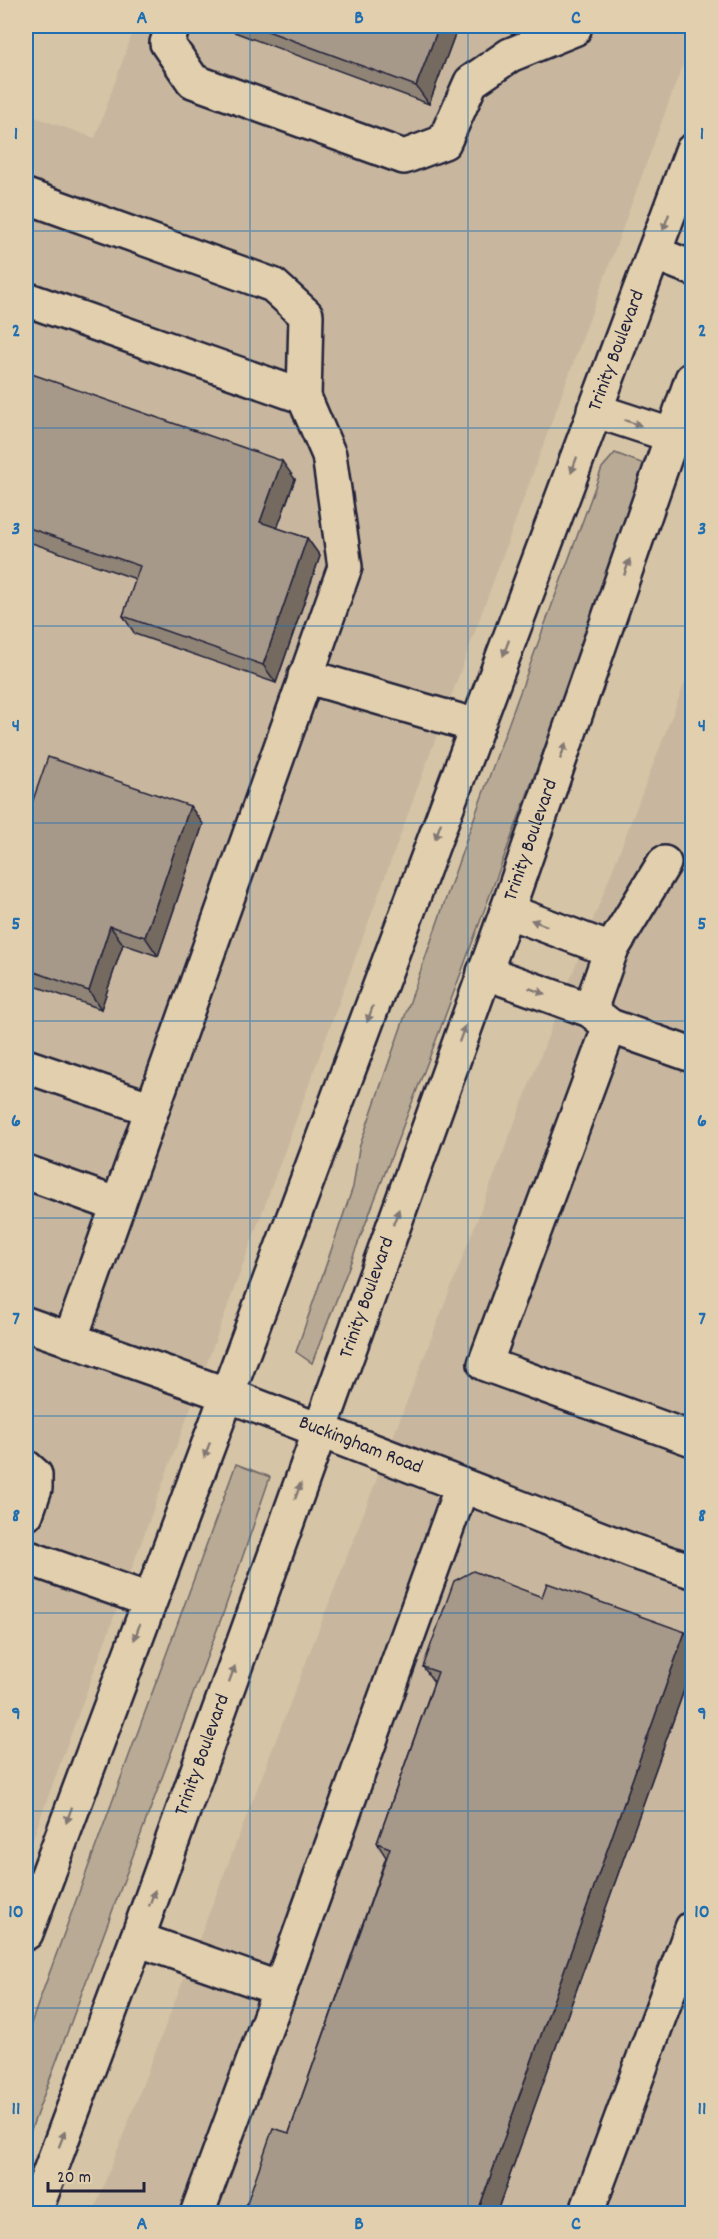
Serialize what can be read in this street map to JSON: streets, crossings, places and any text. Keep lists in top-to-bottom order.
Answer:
{
  "streets": {
    "main road": ["Trinity Boulevard", "Buckingham Road"]
  },
  "crossings": [
    ["Trinity Boulevard", "Buckingham Road"]
  ],
  "scale_bar": "20 m",
  "grid": {
    "columns": ["A", "B", "C"],
    "rows": [
      "1",
      "2",
      "3",
      "4",
      "5",
      "6",
      "7",
      "8",
      "9",
      "10",
      "11"
    ]
  }
}
